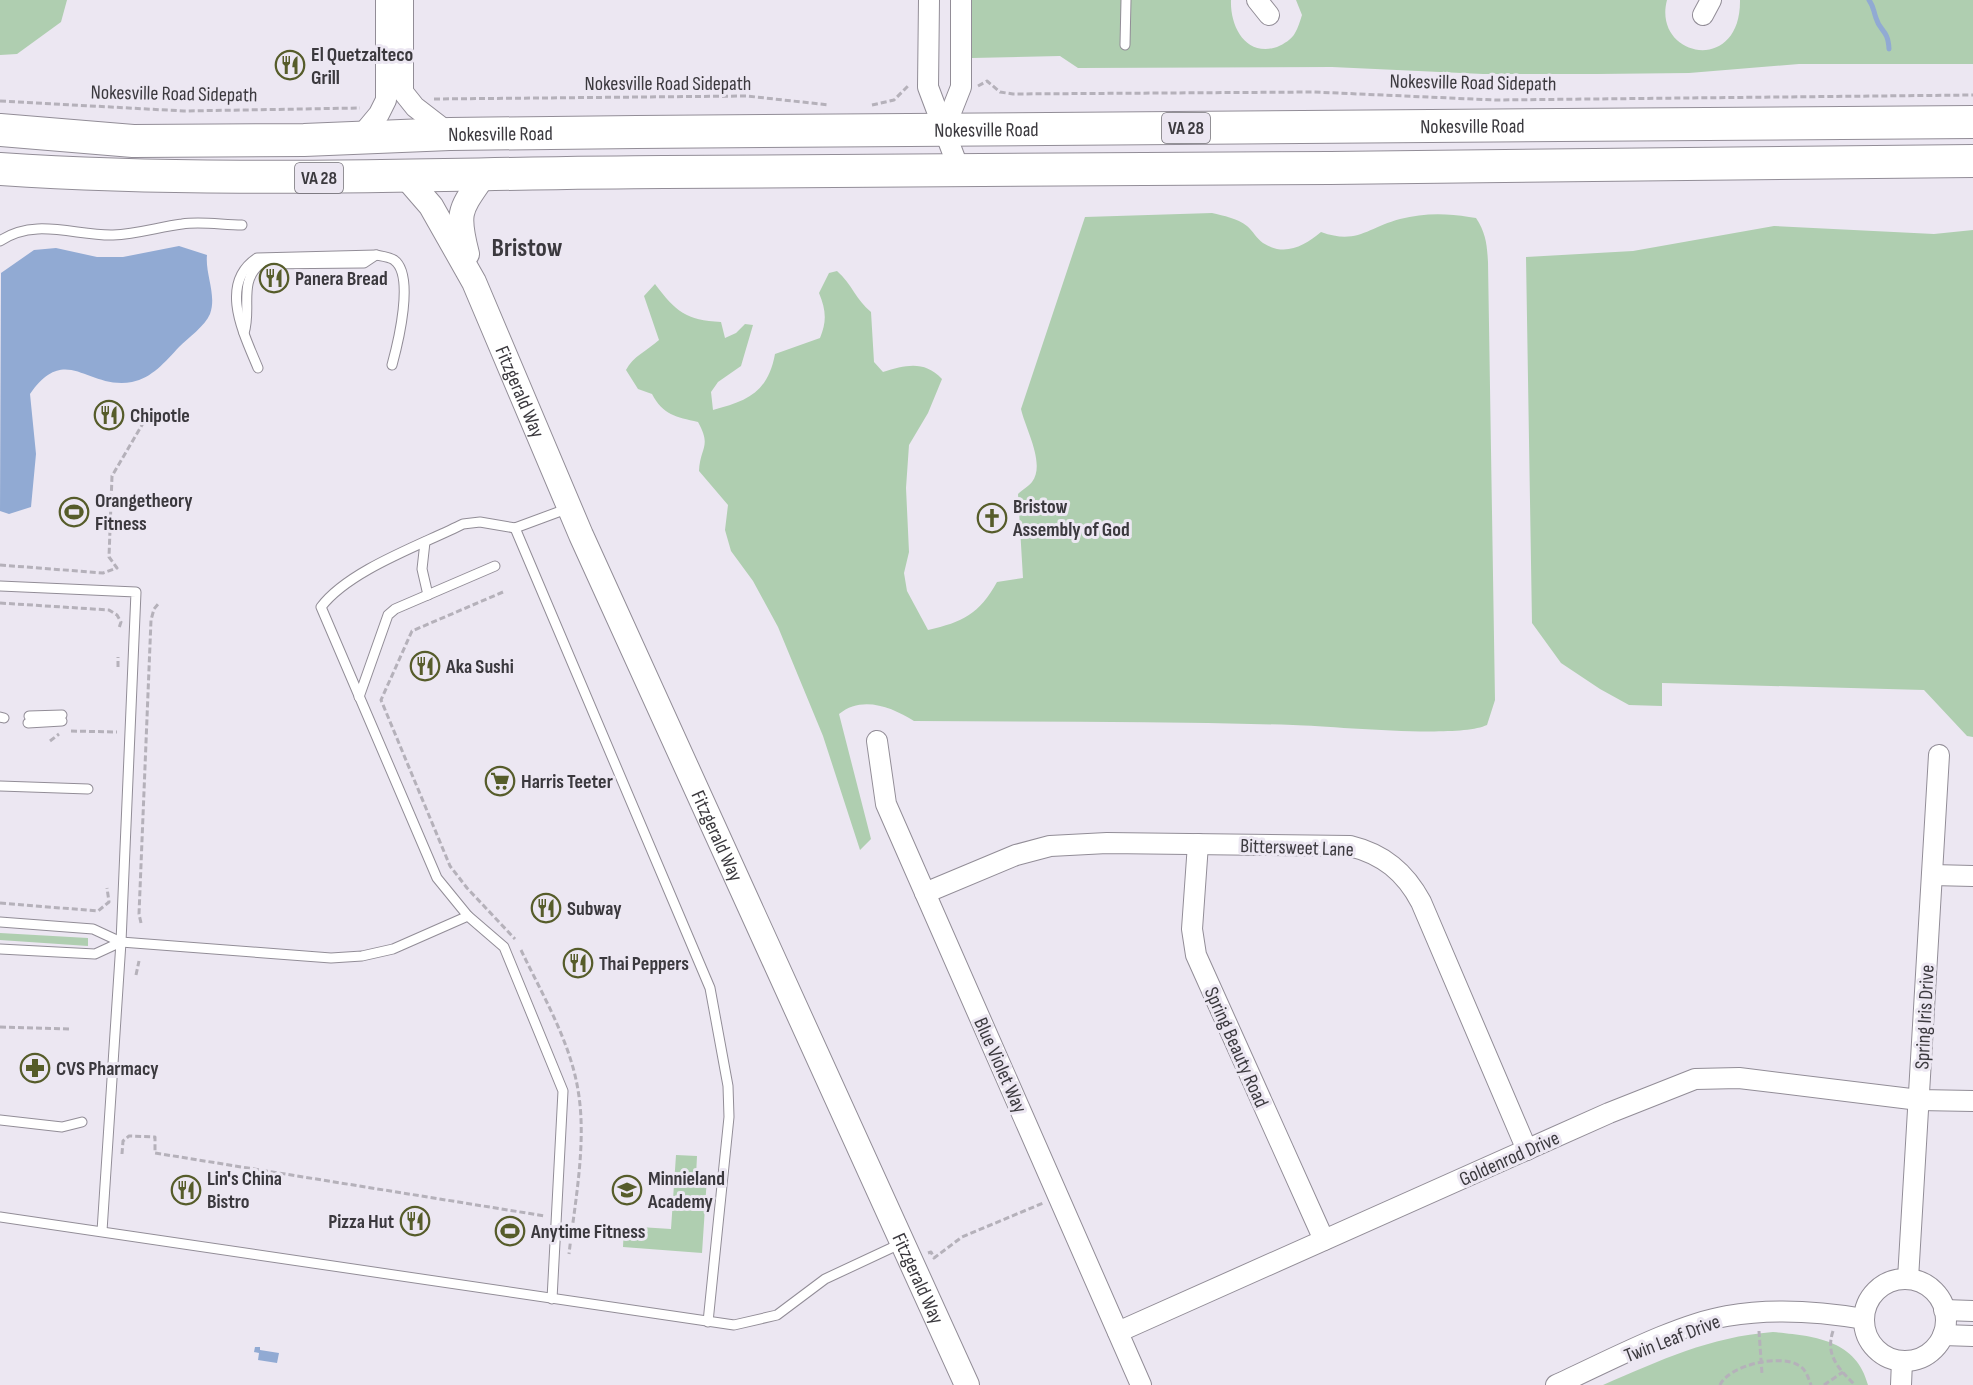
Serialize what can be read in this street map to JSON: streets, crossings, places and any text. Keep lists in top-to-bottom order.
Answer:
{
  "streets": {
    "highway": ["Nokesville Road", "VA 28"],
    "street": [
      "Fitzgerald Way",
      "Bittersweet Lane",
      "Spring Iris Drive",
      "Spring Beauty Road",
      "Blue Violet Way",
      "Goldenrod Drive",
      "Twin Leaf Drive"
    ],
    "path": ["Nokesville Road Sidepath"]
  },
  "crossings": [
    ["Nokesville Road", "Fitzgerald Way"],
    ["Bittersweet Lane", "Spring Beauty Road"],
    ["Bittersweet Lane", "Blue Violet Way"],
    ["Bittersweet Lane", "Goldenrod Drive"],
    ["Spring Iris Drive", "Goldenrod Drive"],
    ["Spring Iris Drive", "Twin Leaf Drive"],
    ["Spring Beauty Road", "Goldenrod Drive"],
    ["Blue Violet Way", "Goldenrod Drive"]
  ],
  "districts": ["Bristow"],
  "places": {
    "restaurant": [
      "El Quetzalteco Grill",
      "Panera Bread",
      "Chipotle",
      "Aka Sushi",
      "Subway",
      "Thai Peppers",
      "Lin's China Bistro",
      "Pizza Hut"
    ],
    "sports": ["Orangetheory Fitness", "Anytime Fitness"],
    "church": ["Bristow Assembly of God"],
    "supermarket": ["Harris Teeter"],
    "pharmacy": ["CVS Pharmacy"],
    "school or university": ["Minnieland Academy"]
  }
}
